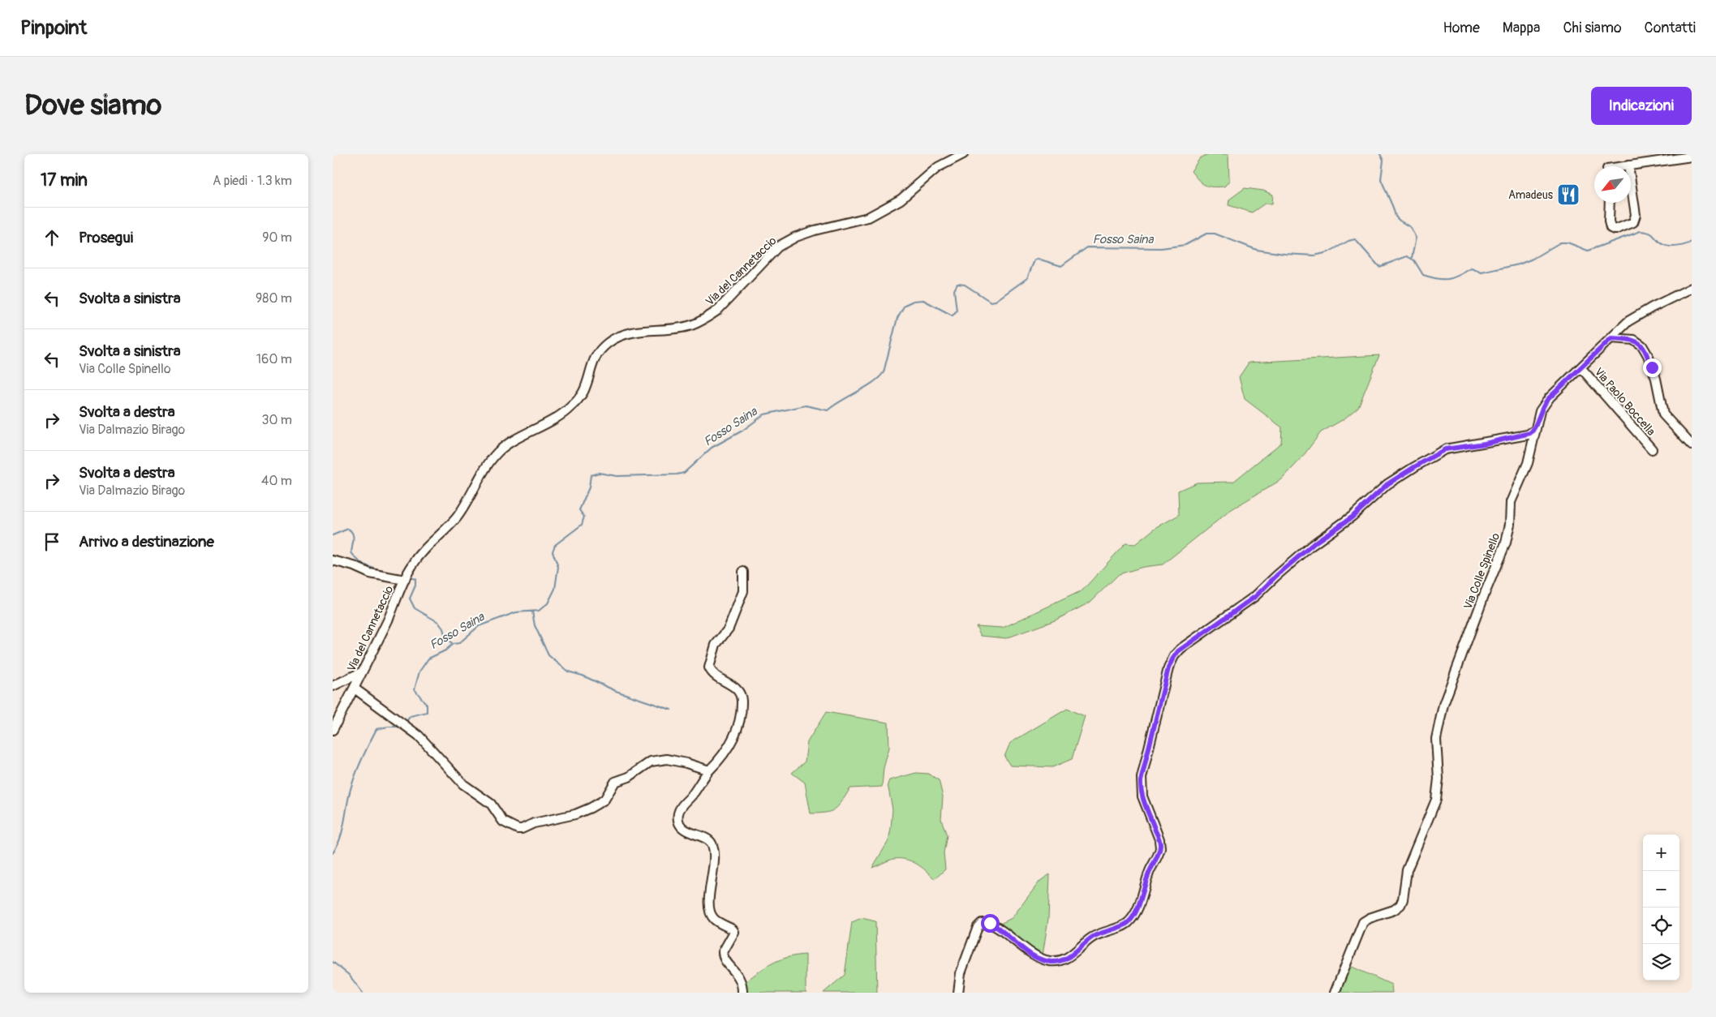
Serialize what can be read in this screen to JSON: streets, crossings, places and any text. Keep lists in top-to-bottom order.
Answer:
{
  "streets": {
    "street": ["Via del Cannetaccio", "Via Paolo Boccella", "Via Colle Spinello"]
  },
  "crossings": [
    ["Via Paolo Boccella", "Via Colle Spinello"]
  ],
  "water": ["Fosso Saina"],
  "places": {
    "restaurant": ["Amadeus"]
  },
  "north": "bottom left",
  "page": {
    "header": "Pinpoint",
    "nav": [
      "Home",
      "Mappa",
      "Chi siamo",
      "Contatti"
    ],
    "buttons": "Indicazioni",
    "title": "Dove siamo",
    "heading": ["17 min", "A piedi · 1.3 km"],
    "list": [
      ["Prosegui", "90 m"],
      ["Svolta a sinistra", "980 m"],
      ["Svolta a sinistra", "Via Colle Spinello", "160 m"],
      ["Svolta a destra", "Via Dalmazio Birago", "30 m"],
      ["Svolta a destra", "Via Dalmazio Birago", "40 m"],
      "Arrivo a destinazione"
    ],
    "map_buttons": ["+", "−"]
  }
}
